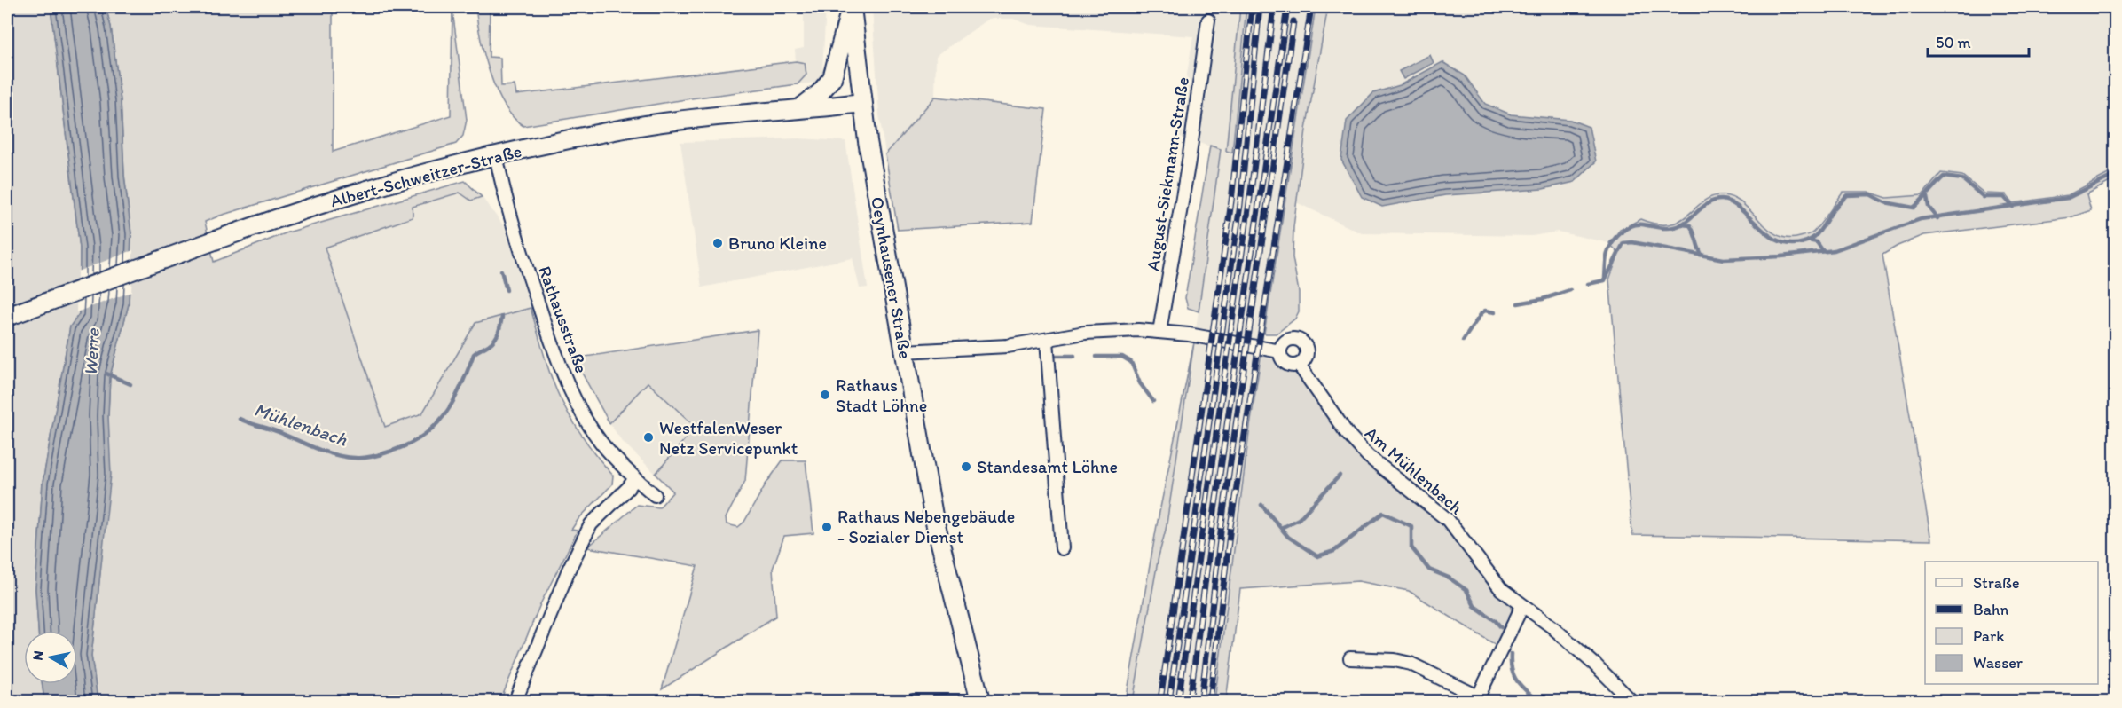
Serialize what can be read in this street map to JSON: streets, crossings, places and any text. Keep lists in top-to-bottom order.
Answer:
{
  "streets": {
    "main road": ["Albert-Schweitzer-Straße", "Oeynhausener Straße"],
    "street": ["August-Siekmann-Straße", "Rathausstraße", "Am Mühlenbach"]
  },
  "crossings": [
    ["Albert-Schweitzer-Straße", "Oeynhausener Straße"],
    ["Albert-Schweitzer-Straße", "Rathausstraße"]
  ],
  "water": ["Werre", "Mühlenbach"],
  "places": [
    "Bruno Kleine",
    "Rathaus Stadt Löhne",
    "WestfalenWeser Netz Servicepunkt",
    "Standesamt Löhne",
    "Rathaus Nebengebäude - Sozialer Dienst"
  ],
  "legend": [
    "Straße",
    "Bahn",
    "Park",
    "Wasser"
  ],
  "scale_bar": "50 m",
  "north": "left"
}
